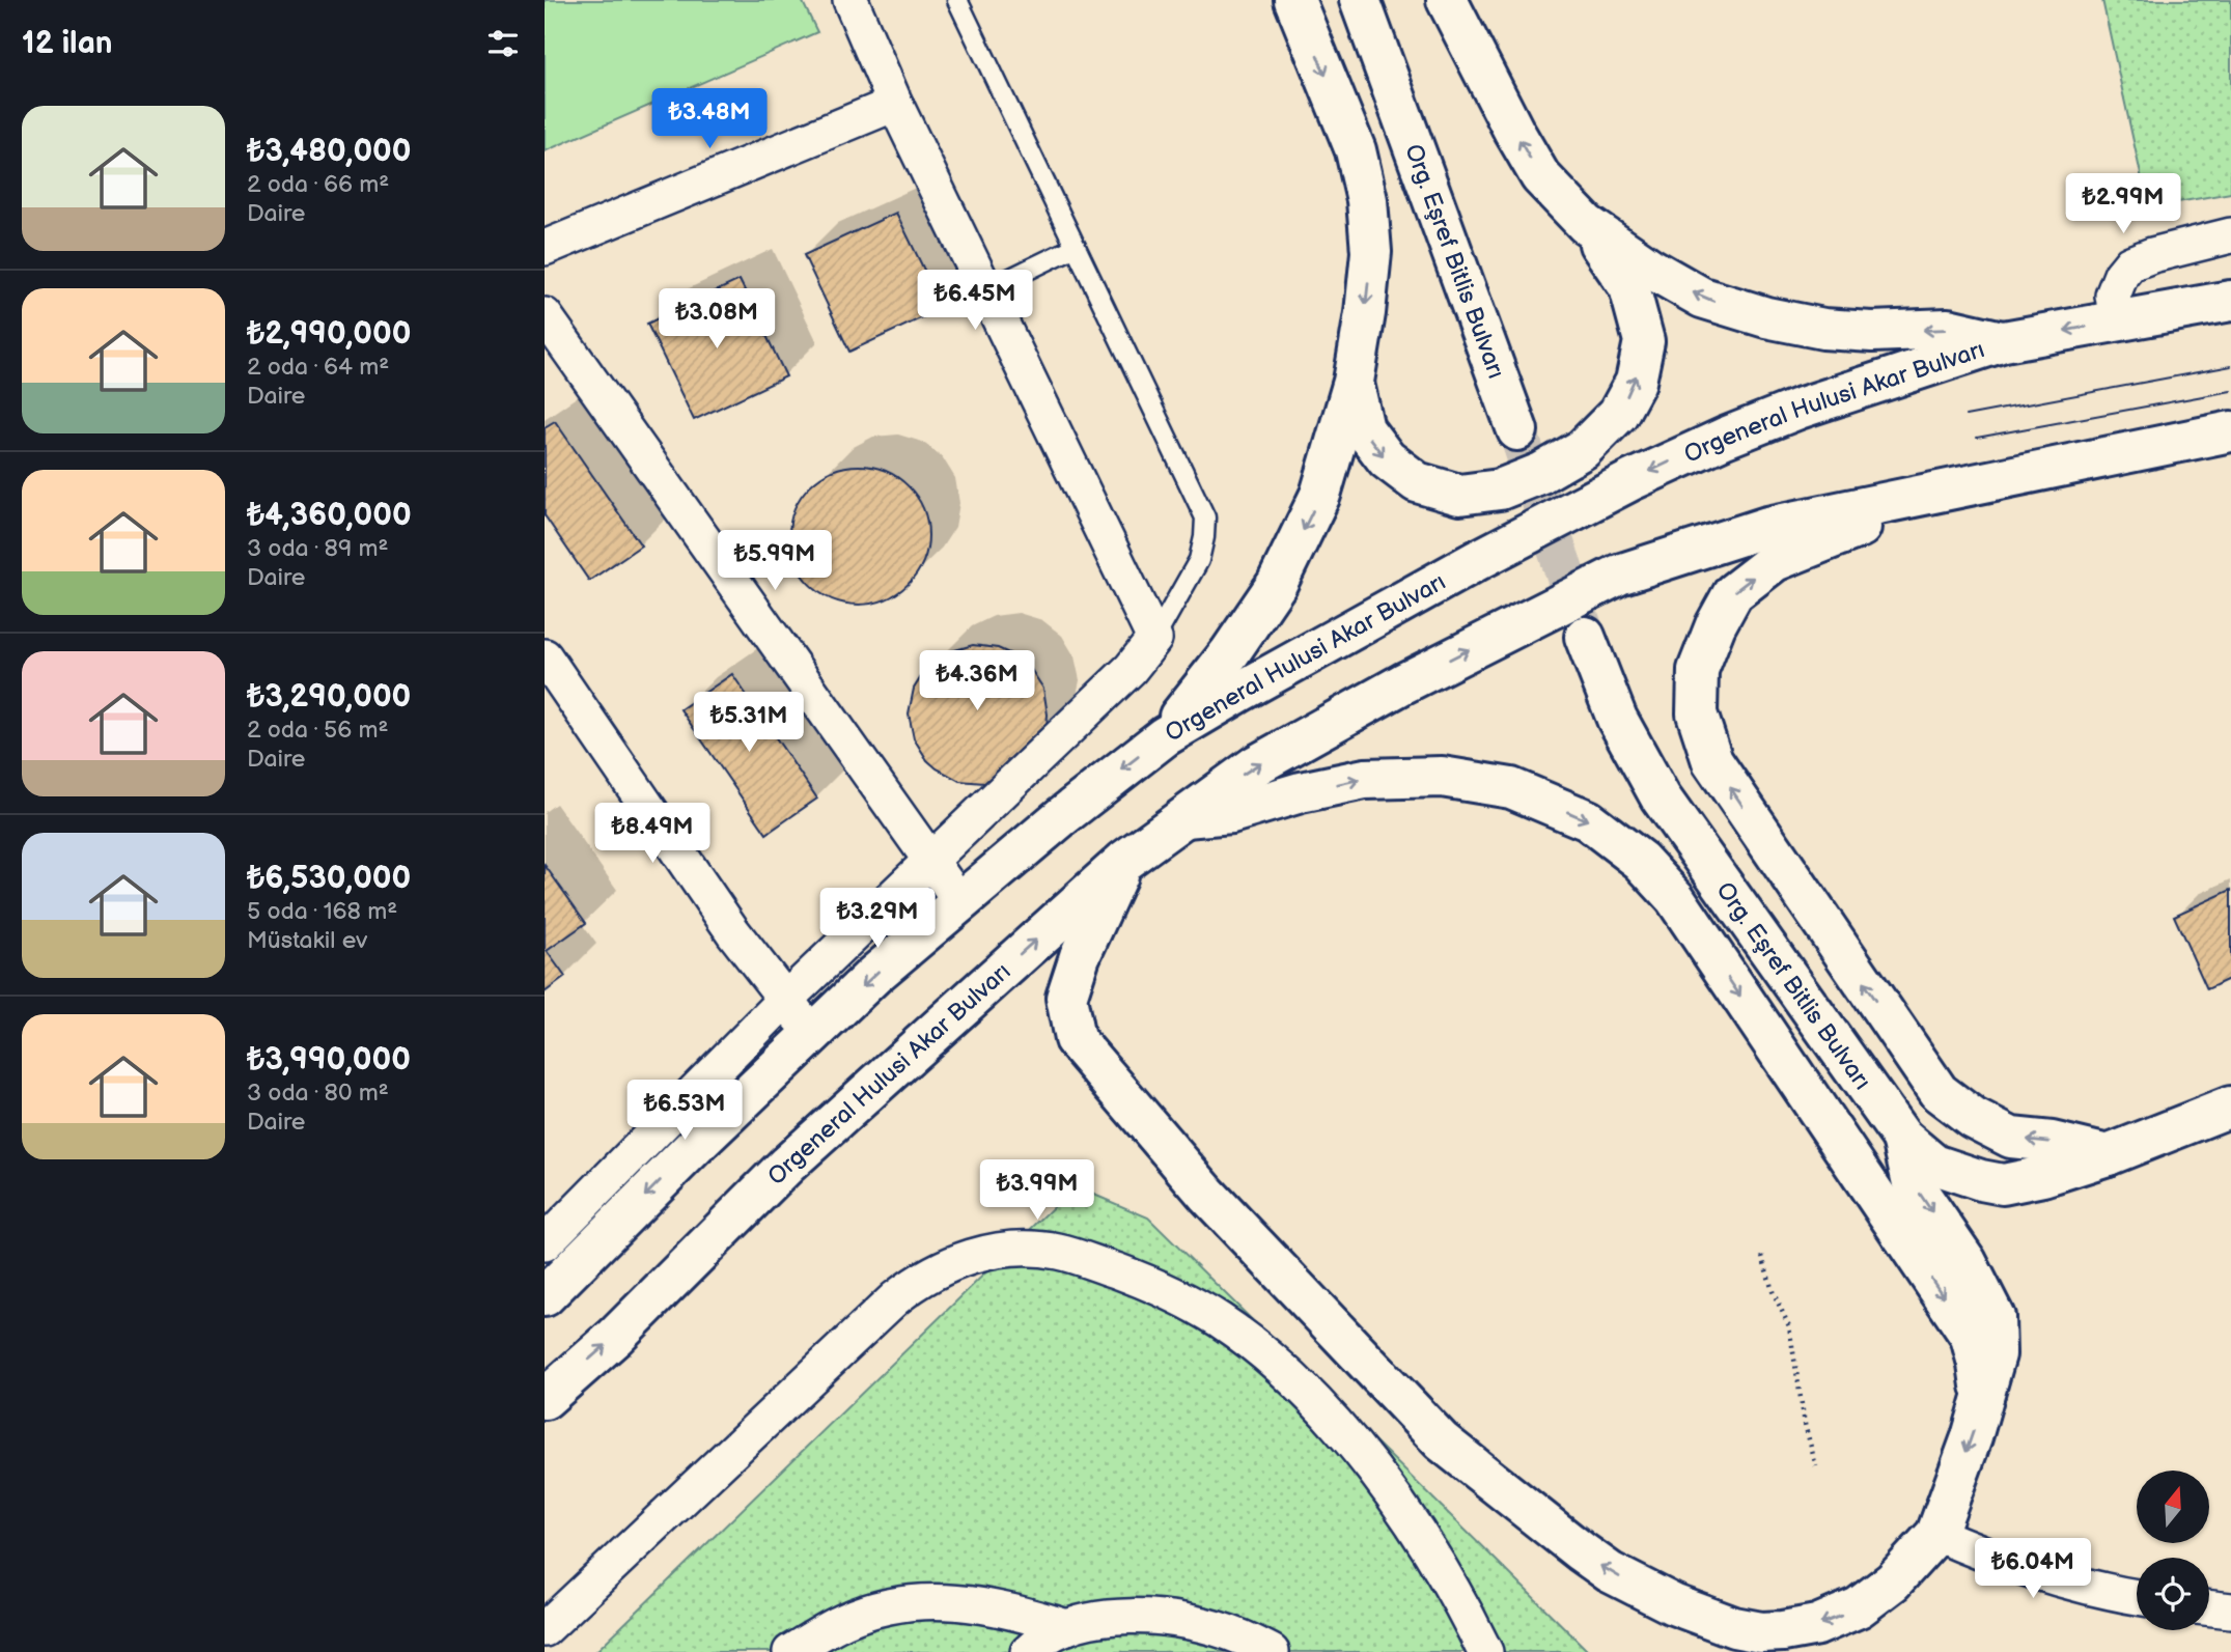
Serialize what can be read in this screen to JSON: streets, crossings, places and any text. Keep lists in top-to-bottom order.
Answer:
{
  "streets": {
    "main road": ["Org. Eşref Bitlis Bulvarı", "Orgeneral Hulusi Akar Bulvarı"]
  },
  "north": "top",
  "page": {
    "heading": "12 ilan",
    "list": [
      {
        "name": "₺3,480,000",
        "note": "2 oda · 66 m² · Daire"
      },
      {
        "name": "₺2,990,000",
        "note": "2 oda · 64 m² · Daire"
      },
      {
        "name": "₺4,360,000",
        "note": "3 oda · 89 m² · Daire"
      },
      {
        "name": "₺3,290,000",
        "note": "2 oda · 56 m² · Daire"
      },
      {
        "name": "₺6,530,000",
        "note": "5 oda · 168 m² · Müstakil ev"
      },
      {
        "name": "₺3,990,000",
        "note": "3 oda · 80 m² · Daire"
      }
    ],
    "price": [
      "₺3.48M",
      "₺2.99M",
      "₺6.45M",
      "₺3.08M",
      "₺5.99M",
      "₺4.36M",
      "₺5.31M",
      "₺8.49M",
      "₺3.29M",
      "₺6.53M",
      "₺3.99M",
      "₺6.04M"
    ]
  }
}
